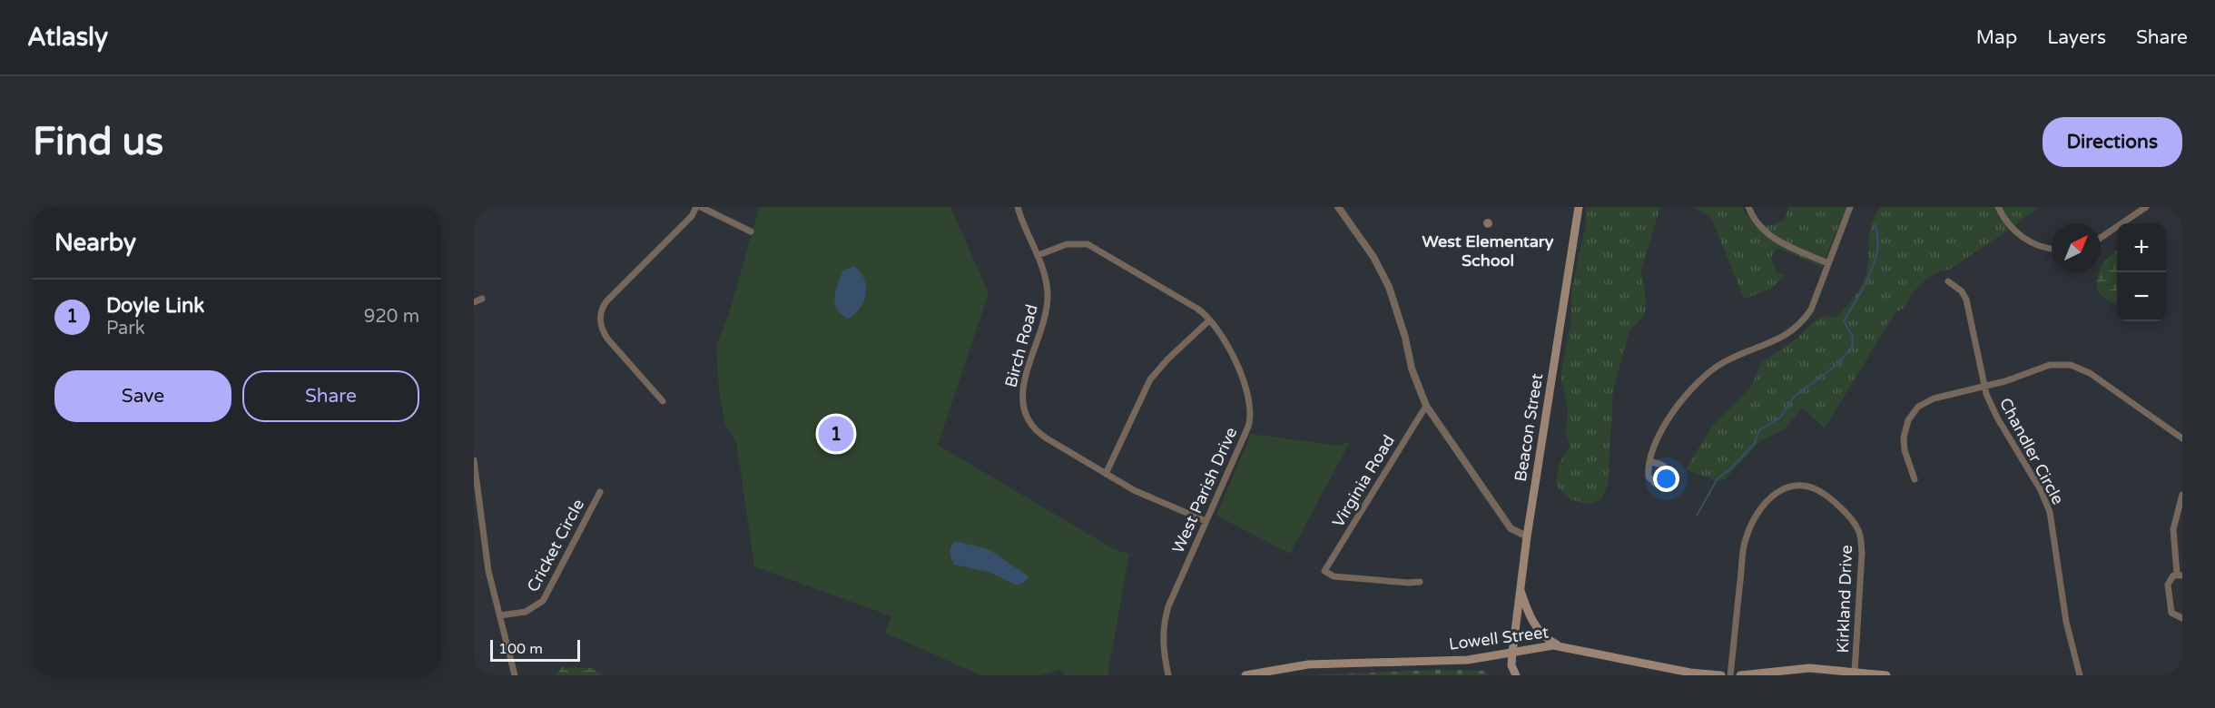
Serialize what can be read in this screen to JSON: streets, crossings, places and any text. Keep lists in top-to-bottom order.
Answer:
{
  "streets": {
    "main road": ["Beacon Street", "Lowell Street"],
    "street": [
      "Birch Road",
      "Chandler Circle",
      "Virginia Road",
      "West Parish Drive",
      "Cricket Circle",
      "Kirkland Drive"
    ]
  },
  "crossings": [
    ["Birch Road", "West Parish Drive"],
    ["Beacon Street", "Lowell Street"]
  ],
  "places": ["West Elementary School"],
  "scale_bar": "100 m",
  "north": "top right",
  "page": {
    "header": "Atlasly",
    "nav": ["Map", "Layers", "Share"],
    "buttons": [
      "Directions",
      ["Save", "Share"]
    ],
    "title": "Find us",
    "heading": "Nearby",
    "map_buttons": ["+", "−"],
    "list": [
      {
        "mark": "1",
        "name": "Doyle Link",
        "note": "Park",
        "value": "920 m"
      }
    ],
    "pins": "1",
    "scale": "100 m"
  }
}
